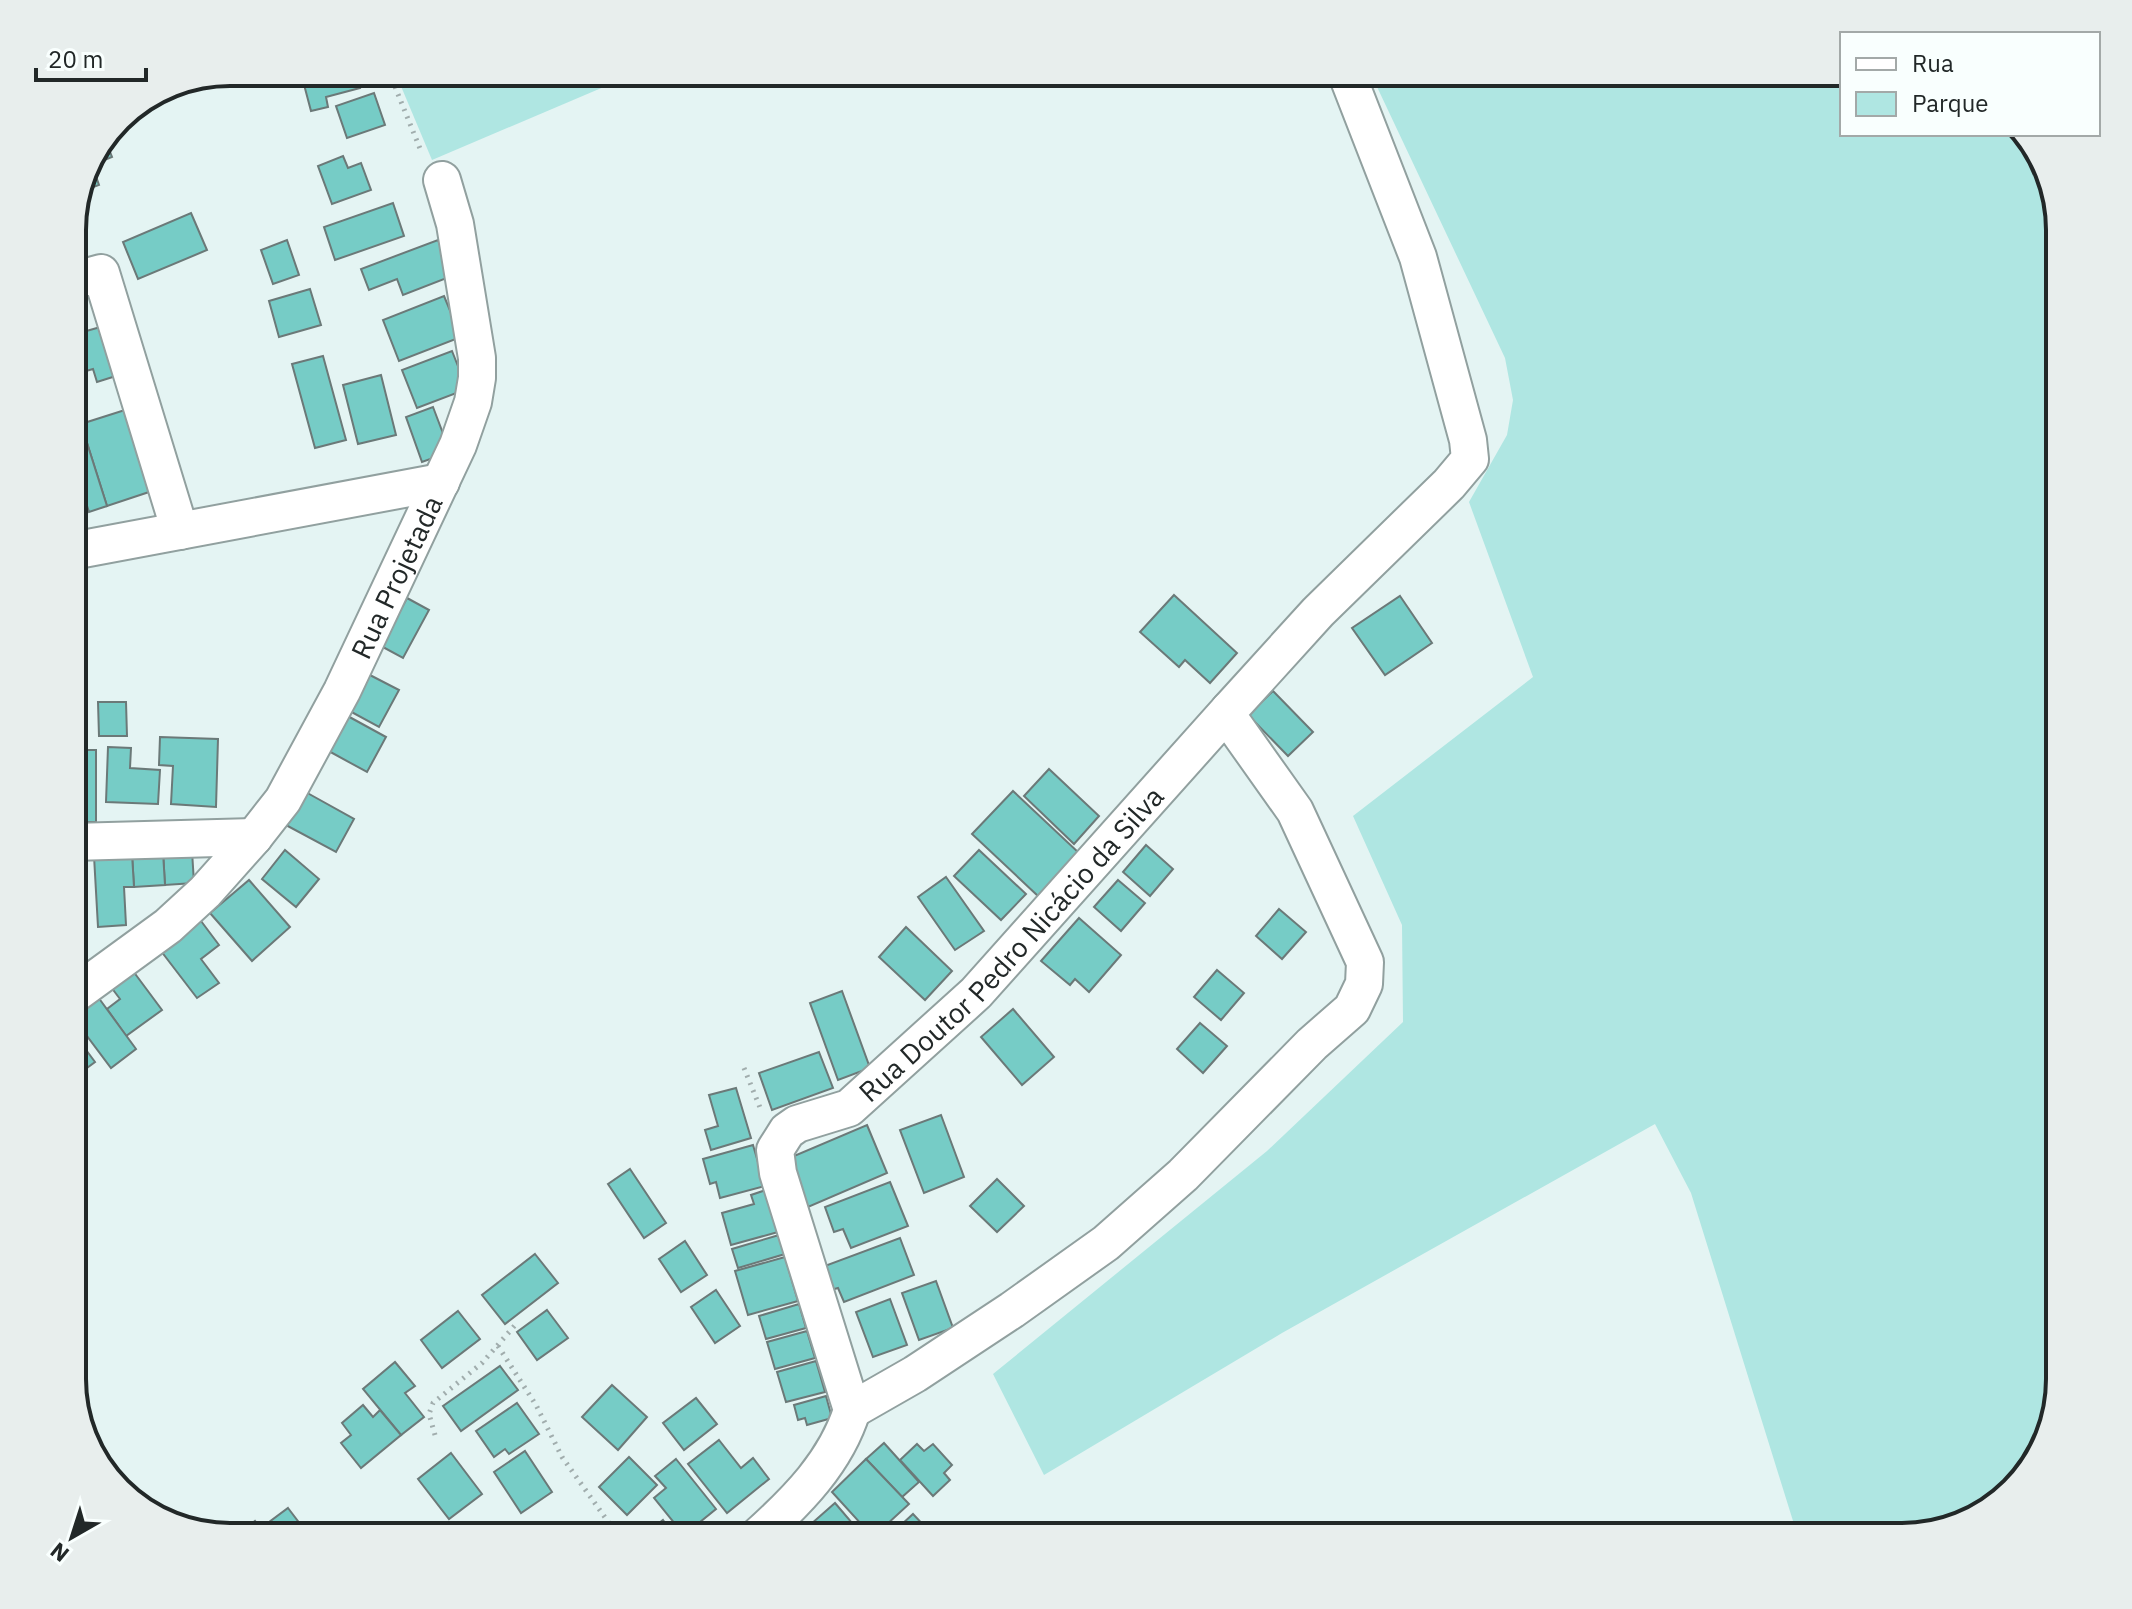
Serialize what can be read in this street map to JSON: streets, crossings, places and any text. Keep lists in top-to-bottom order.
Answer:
{
  "streets": {
    "street": ["Rua Projetada", "Rua Doutor Pedro Nicácio da Silva"]
  },
  "legend": ["Rua", "Parque"],
  "scale_bar": "20 m",
  "north": "bottom left"
}
